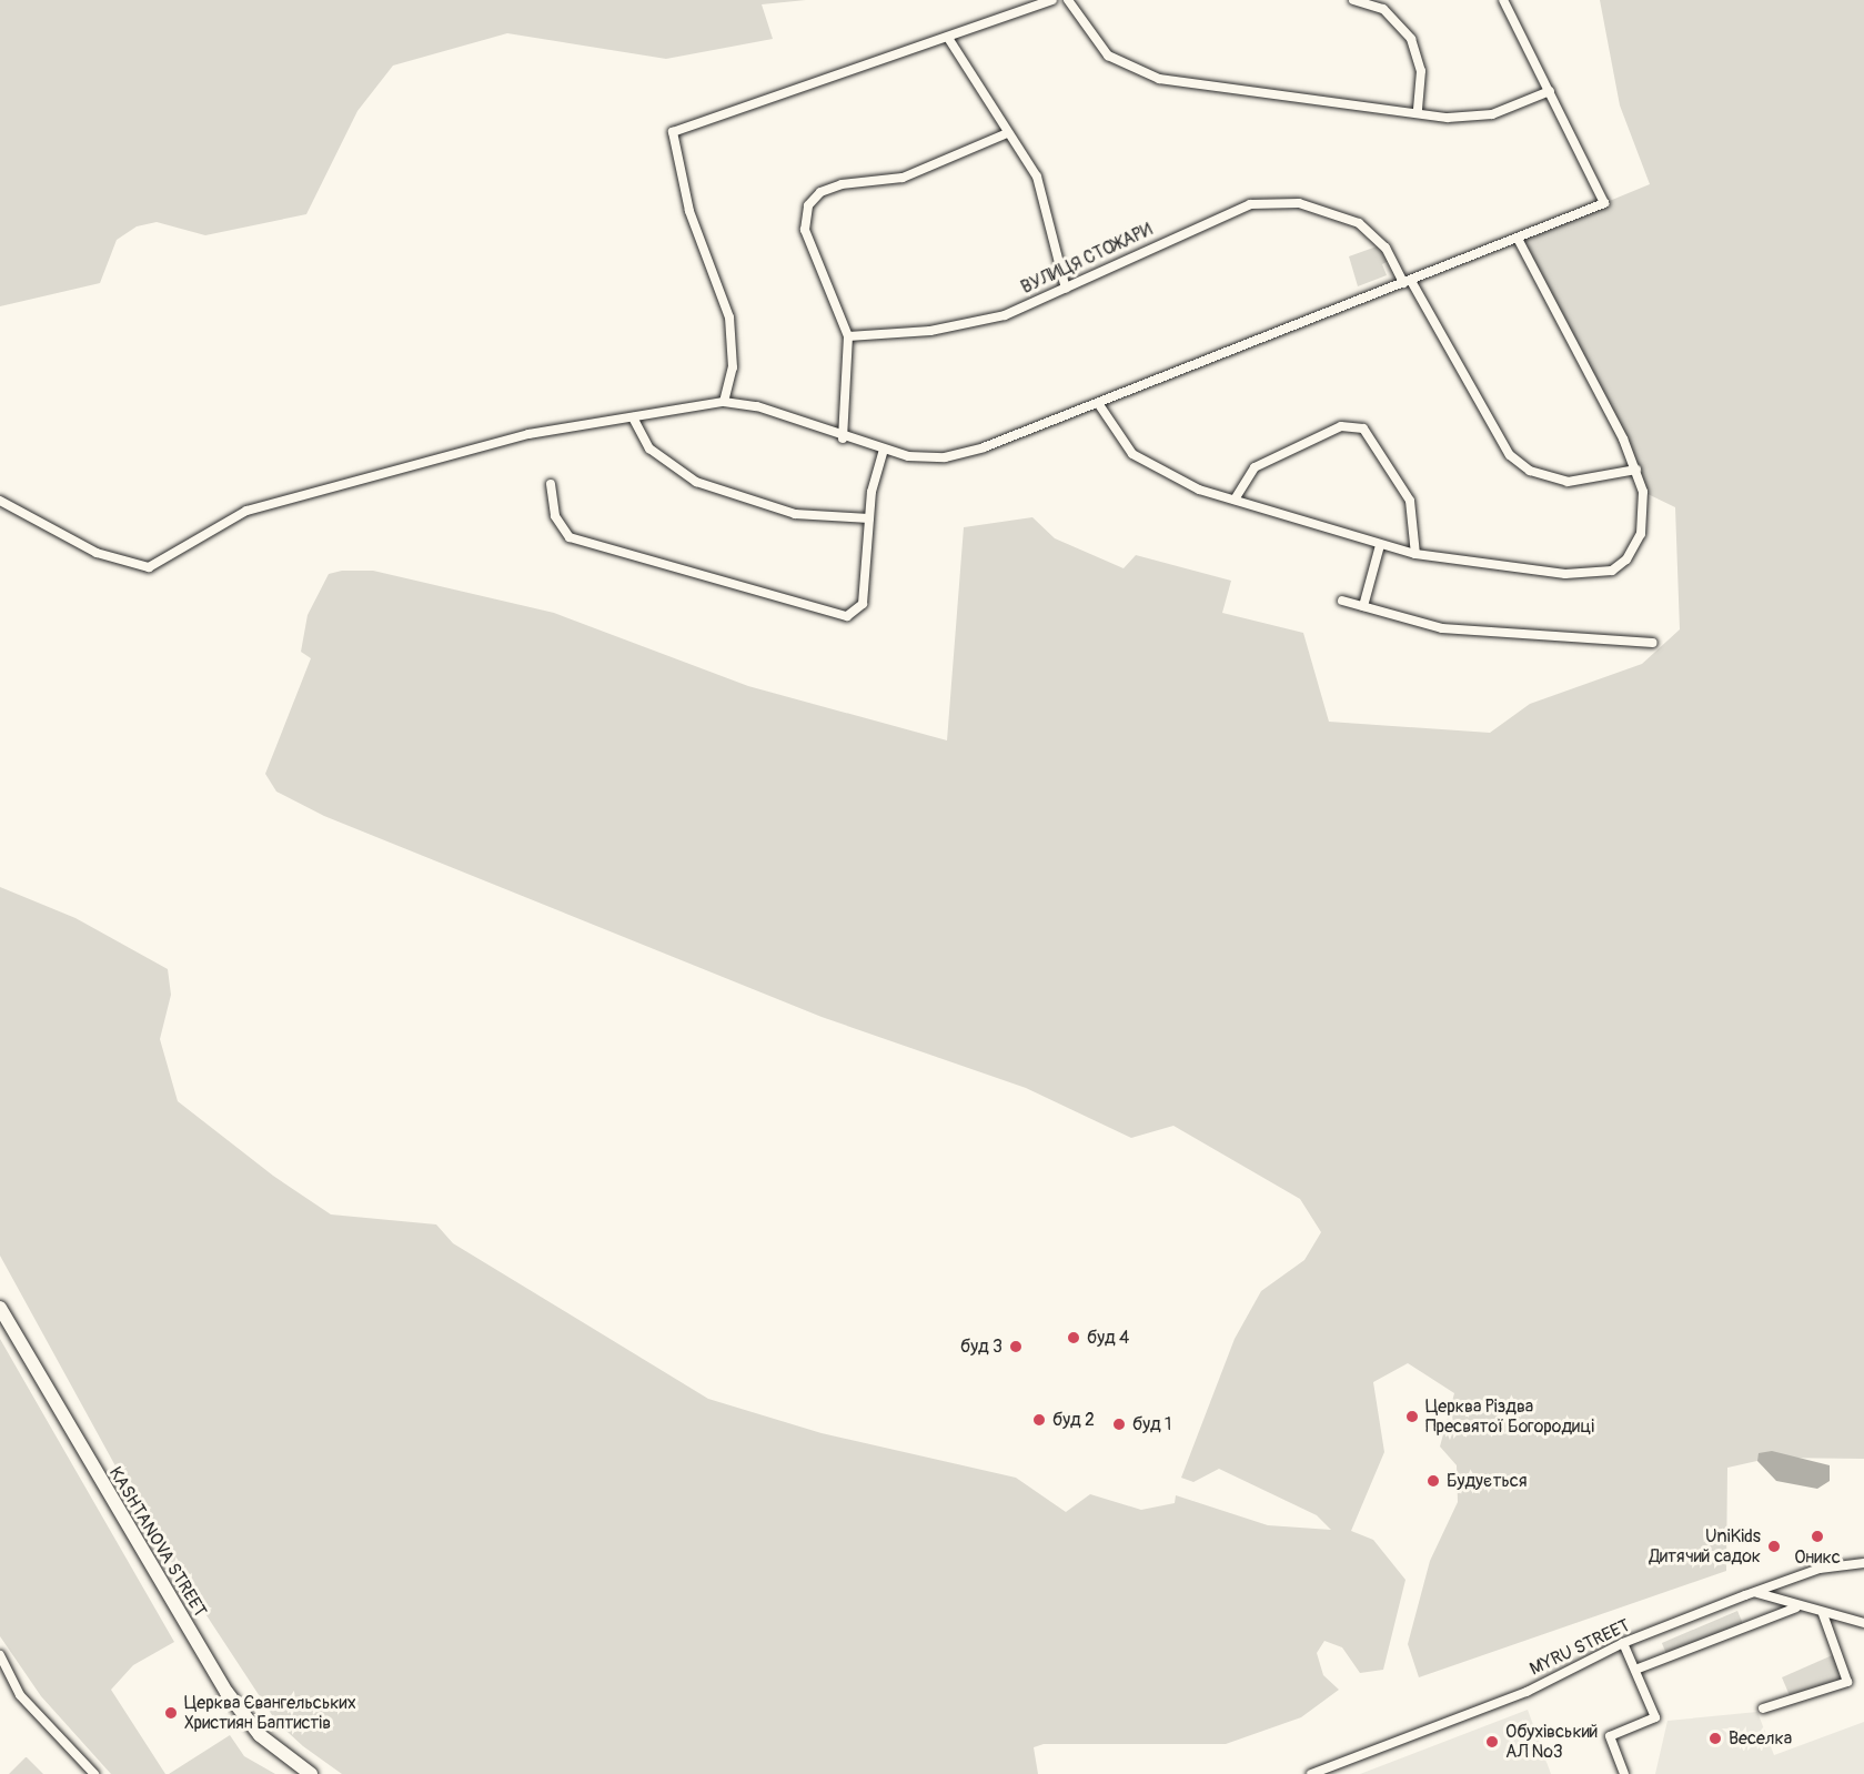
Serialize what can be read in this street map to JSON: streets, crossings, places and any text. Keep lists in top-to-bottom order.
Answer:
{
  "streets": {
    "main road": ["KASHTANOVA STREET"],
    "street": ["ВУЛИЦЯ СТОЖАРИ", "MYRU STREET"]
  },
  "places": [
    "буд 4",
    "буд 3",
    "Церква Різдва Пресвятої Богородиці",
    "буд 2",
    "буд 1",
    "Будується",
    "Оникс",
    "UniKids Дитячий садок",
    "Церква Євангельських Християн Баптистів",
    "Веселка",
    "Обухівський АЛ №3"
  ]
}
